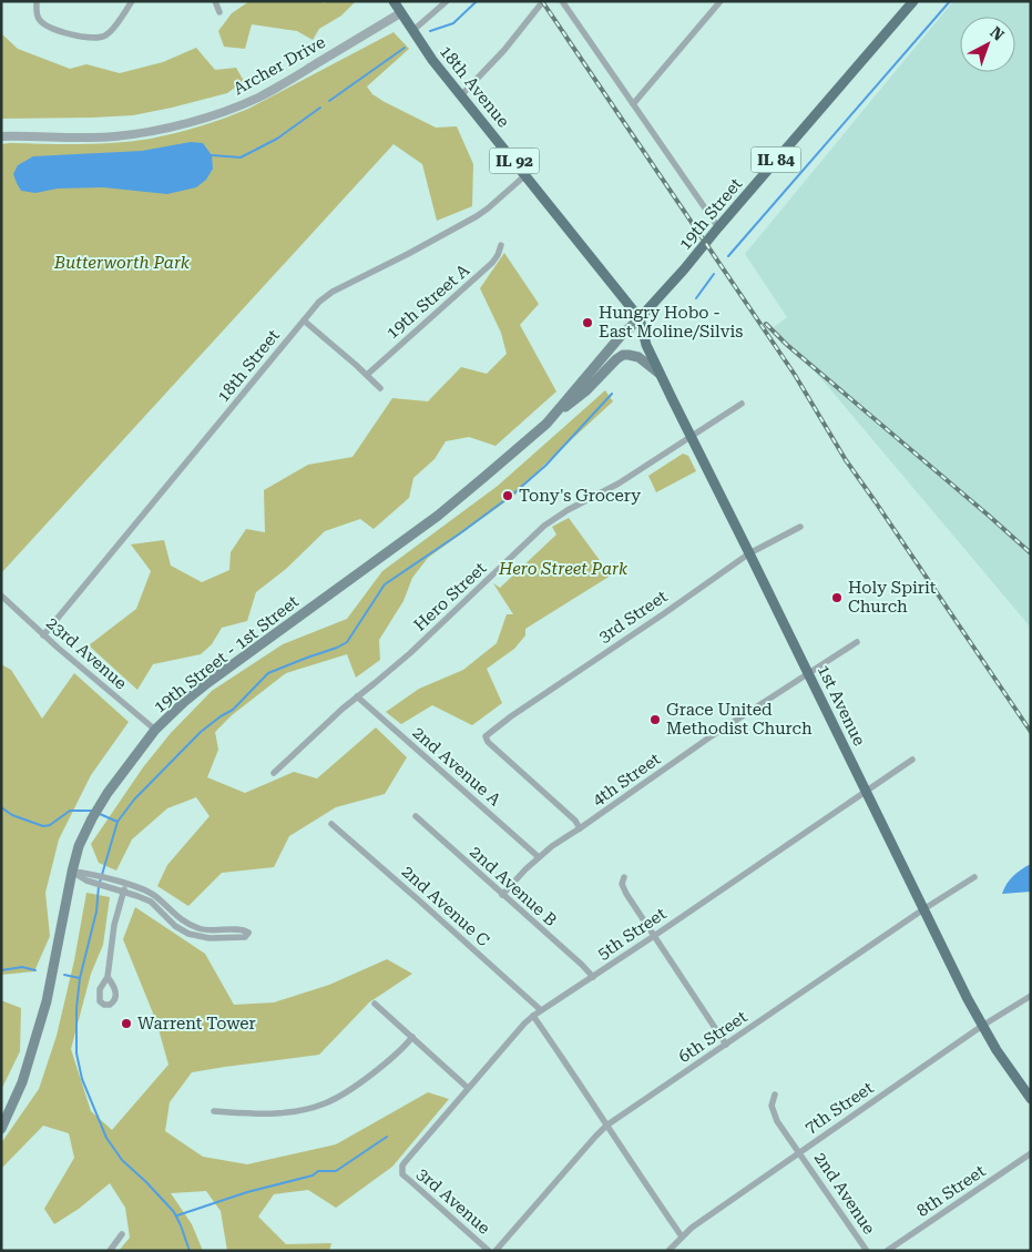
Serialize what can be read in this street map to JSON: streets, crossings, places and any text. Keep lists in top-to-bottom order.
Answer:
{
  "streets": {
    "main road": [
      "18th Avenue",
      "IL 84",
      "IL 92",
      "19th Street",
      "19th Street - 1st Street",
      "1st Avenue"
    ],
    "street": [
      "Archer Drive",
      "19th Street A",
      "18th Street",
      "Hero Street",
      "3rd Street",
      "23rd Avenue",
      "2nd Avenue A",
      "4th Street",
      "2nd Avenue B",
      "2nd Avenue C",
      "5th Street",
      "6th Street",
      "7th Street",
      "8th Street",
      "2nd Avenue",
      "3rd Avenue"
    ]
  },
  "crossings": [
    ["Archer Drive", "18th Avenue"],
    ["18th Avenue", "19th Street"],
    ["18th Avenue", "18th Street"],
    ["18th Avenue", "19th Street - 1st Street"],
    ["18th Avenue", "1st Avenue"],
    ["19th Street", "19th Street - 1st Street"],
    ["19th Street", "1st Avenue"],
    ["18th Street", "23rd Avenue"],
    ["Hero Street", "1st Avenue"],
    ["Hero Street", "2nd Avenue A"],
    ["3rd Street", "1st Avenue"],
    ["3rd Street", "4th Street"],
    ["23rd Avenue", "19th Street - 1st Street"],
    ["19th Street - 1st Street", "1st Avenue"],
    ["1st Avenue", "4th Street"],
    ["1st Avenue", "5th Street"],
    ["1st Avenue", "6th Street"],
    ["1st Avenue", "7th Street"],
    ["2nd Avenue A", "4th Street"],
    ["4th Street", "2nd Avenue B"],
    ["2nd Avenue B", "5th Street"],
    ["2nd Avenue C", "5th Street"],
    ["5th Street", "3rd Avenue"],
    ["7th Street", "2nd Avenue"]
  ],
  "parks": ["Butterworth Park", "Hero Street Park"],
  "places": [
    "Hungry Hobo - East Moline/Silvis",
    "Tony's Grocery",
    "Holy Spirit Church",
    "Grace United Methodist Church",
    "Warrent Tower"
  ],
  "north": "top right"
}
